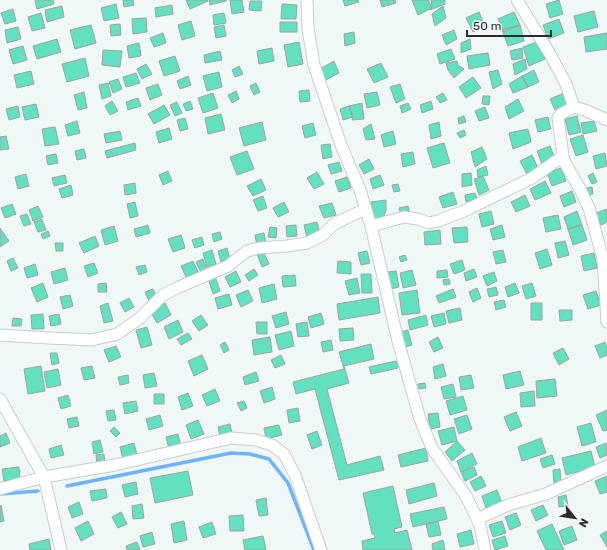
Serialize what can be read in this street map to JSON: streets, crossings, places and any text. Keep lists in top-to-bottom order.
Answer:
{
  "scale_bar": "50 m",
  "north": "bottom right"
}
